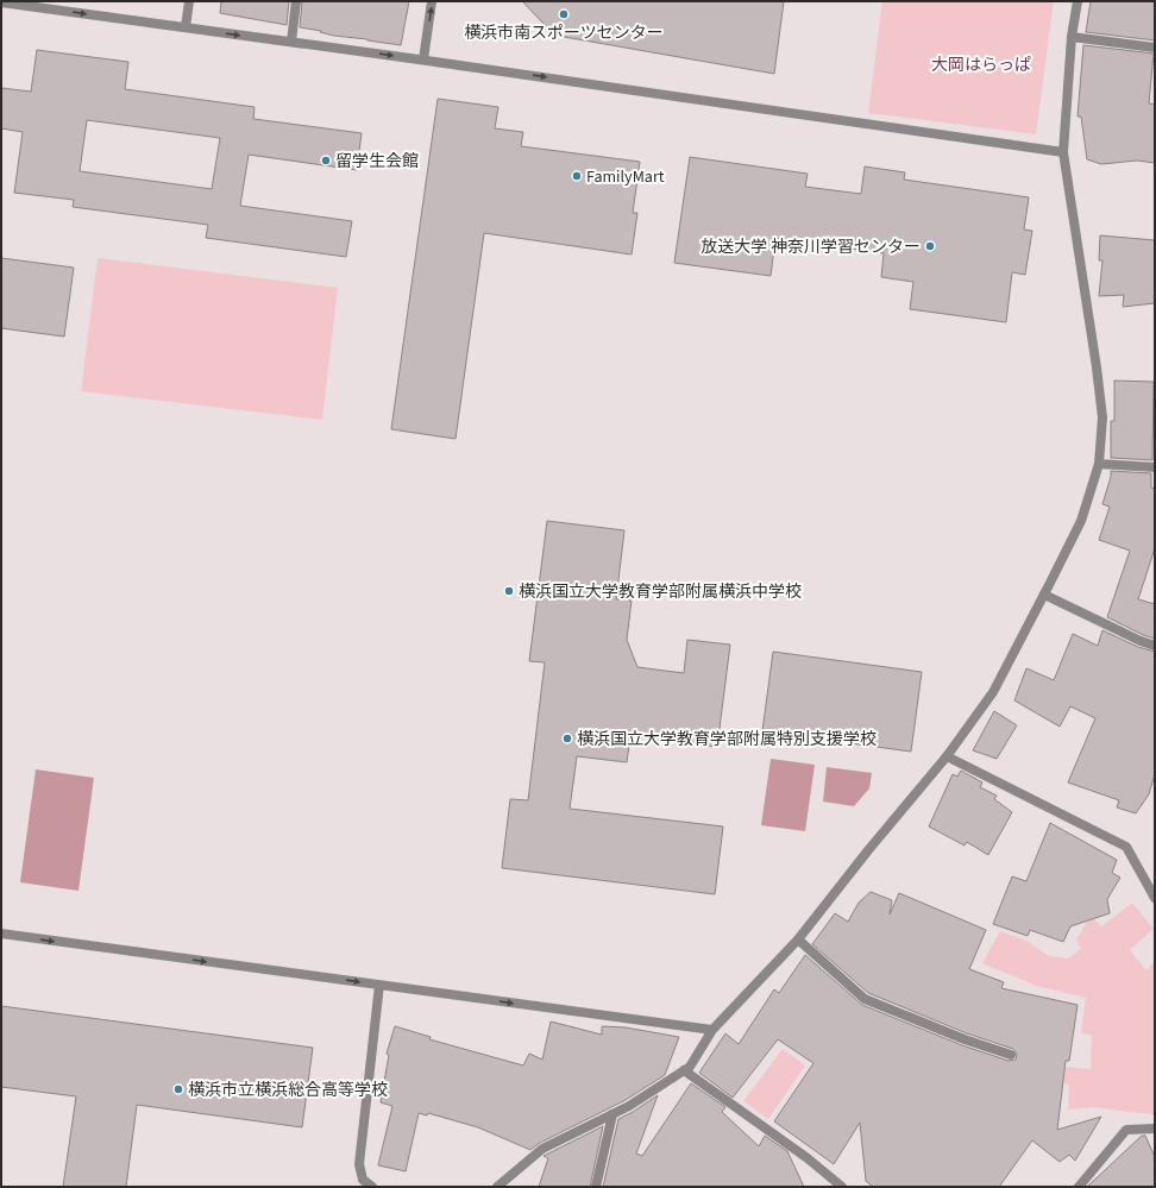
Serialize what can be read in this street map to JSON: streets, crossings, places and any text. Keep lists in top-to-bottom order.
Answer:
{
  "parks": ["大岡はらっぱ"],
  "places": [
    "横浜市南スポーツセンター",
    "留学生会館",
    "FamilyMart",
    "放送大学 神奈川学習センター",
    "横浜国立大学教育学部附属横浜中学校",
    "横浜国立大学教育学部附属特別支援学校",
    "横浜市立横浜総合高等学校"
  ]
}
